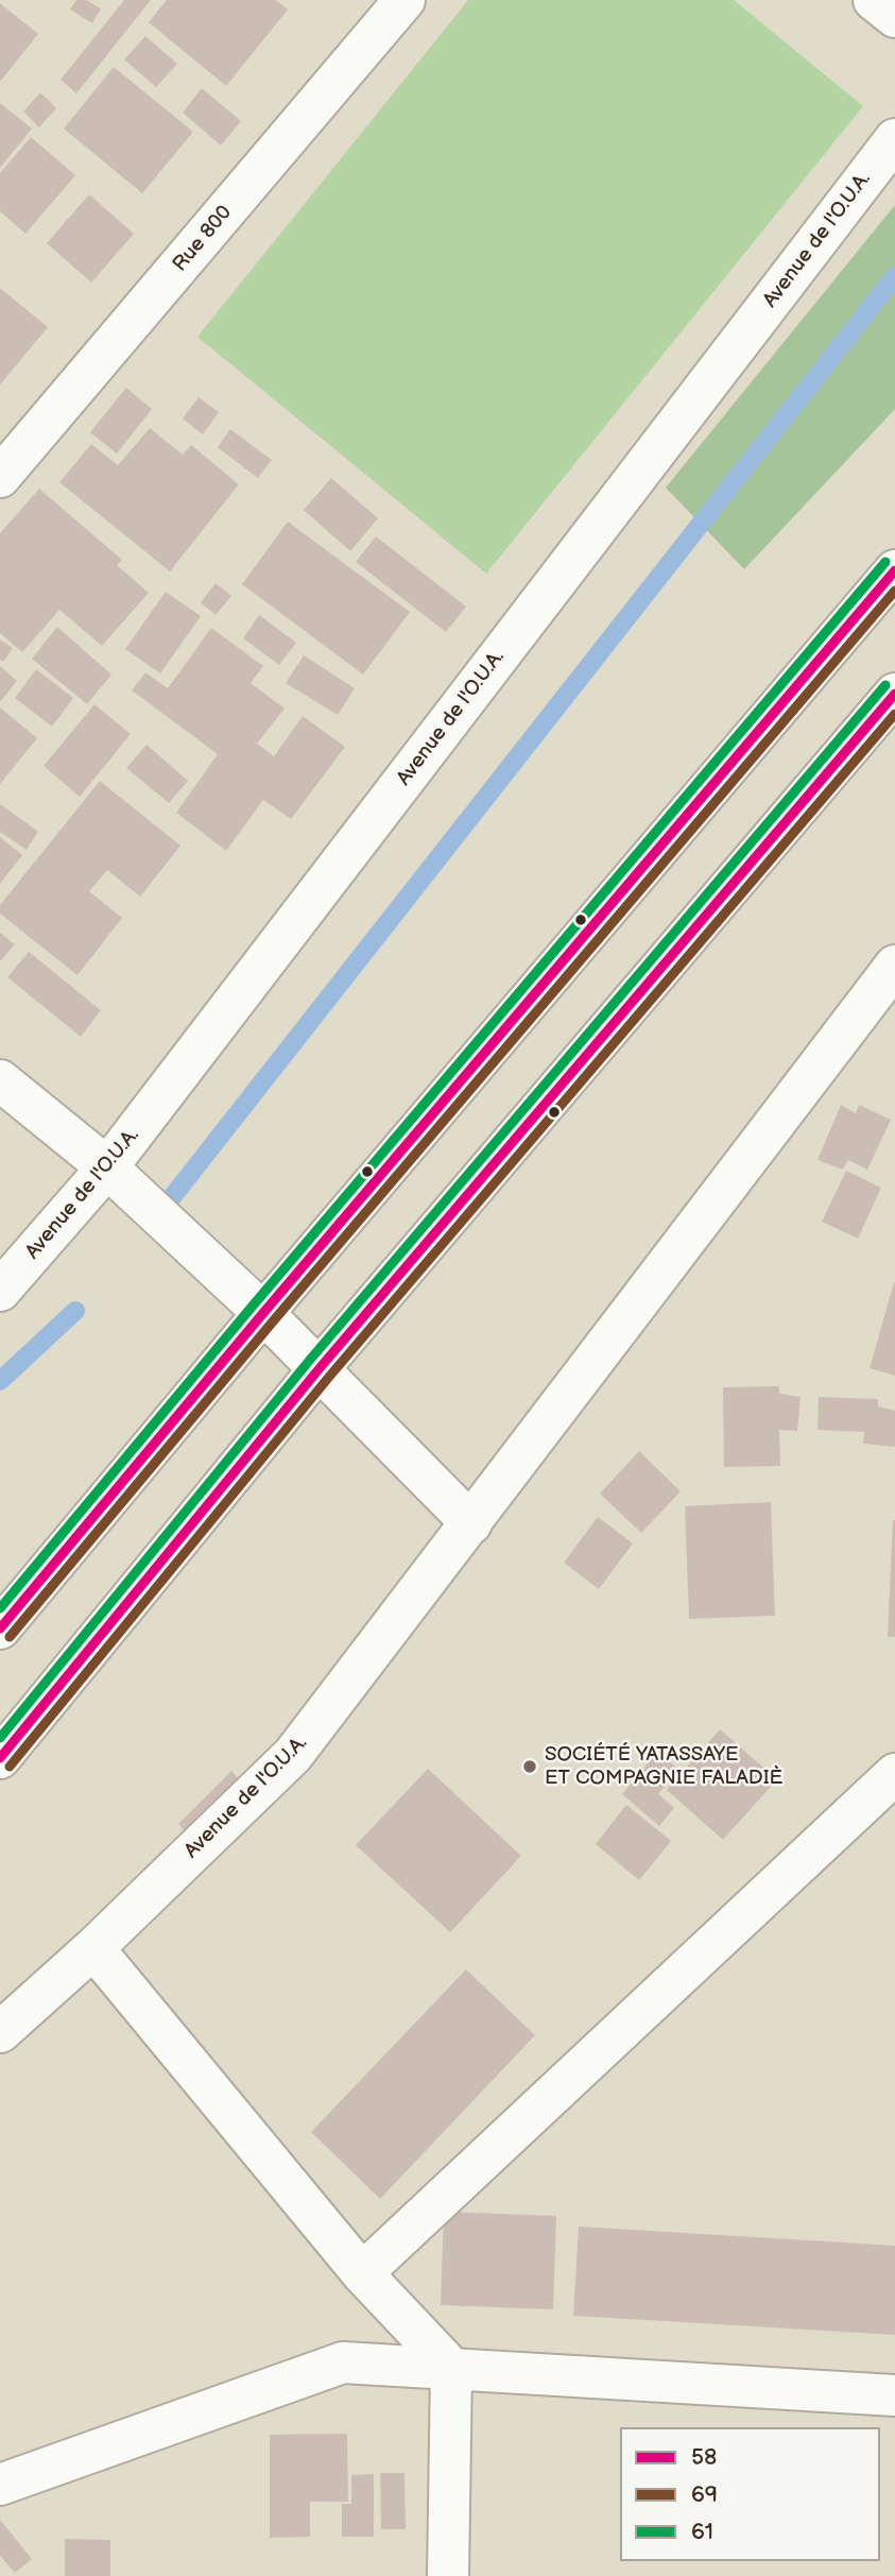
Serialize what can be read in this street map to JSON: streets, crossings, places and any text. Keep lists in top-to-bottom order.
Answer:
{
  "streets": {
    "main road": ["Rue 800", "Avenue de l'O.U.A."]
  },
  "places": ["SOCIÉTÉ YATASSAYE ET COMPAGNIE FALADIÈ"],
  "lines": ["transit line 61", "transit line 58", "transit line 69"],
  "legend": ["58", "69", "61"]
}
